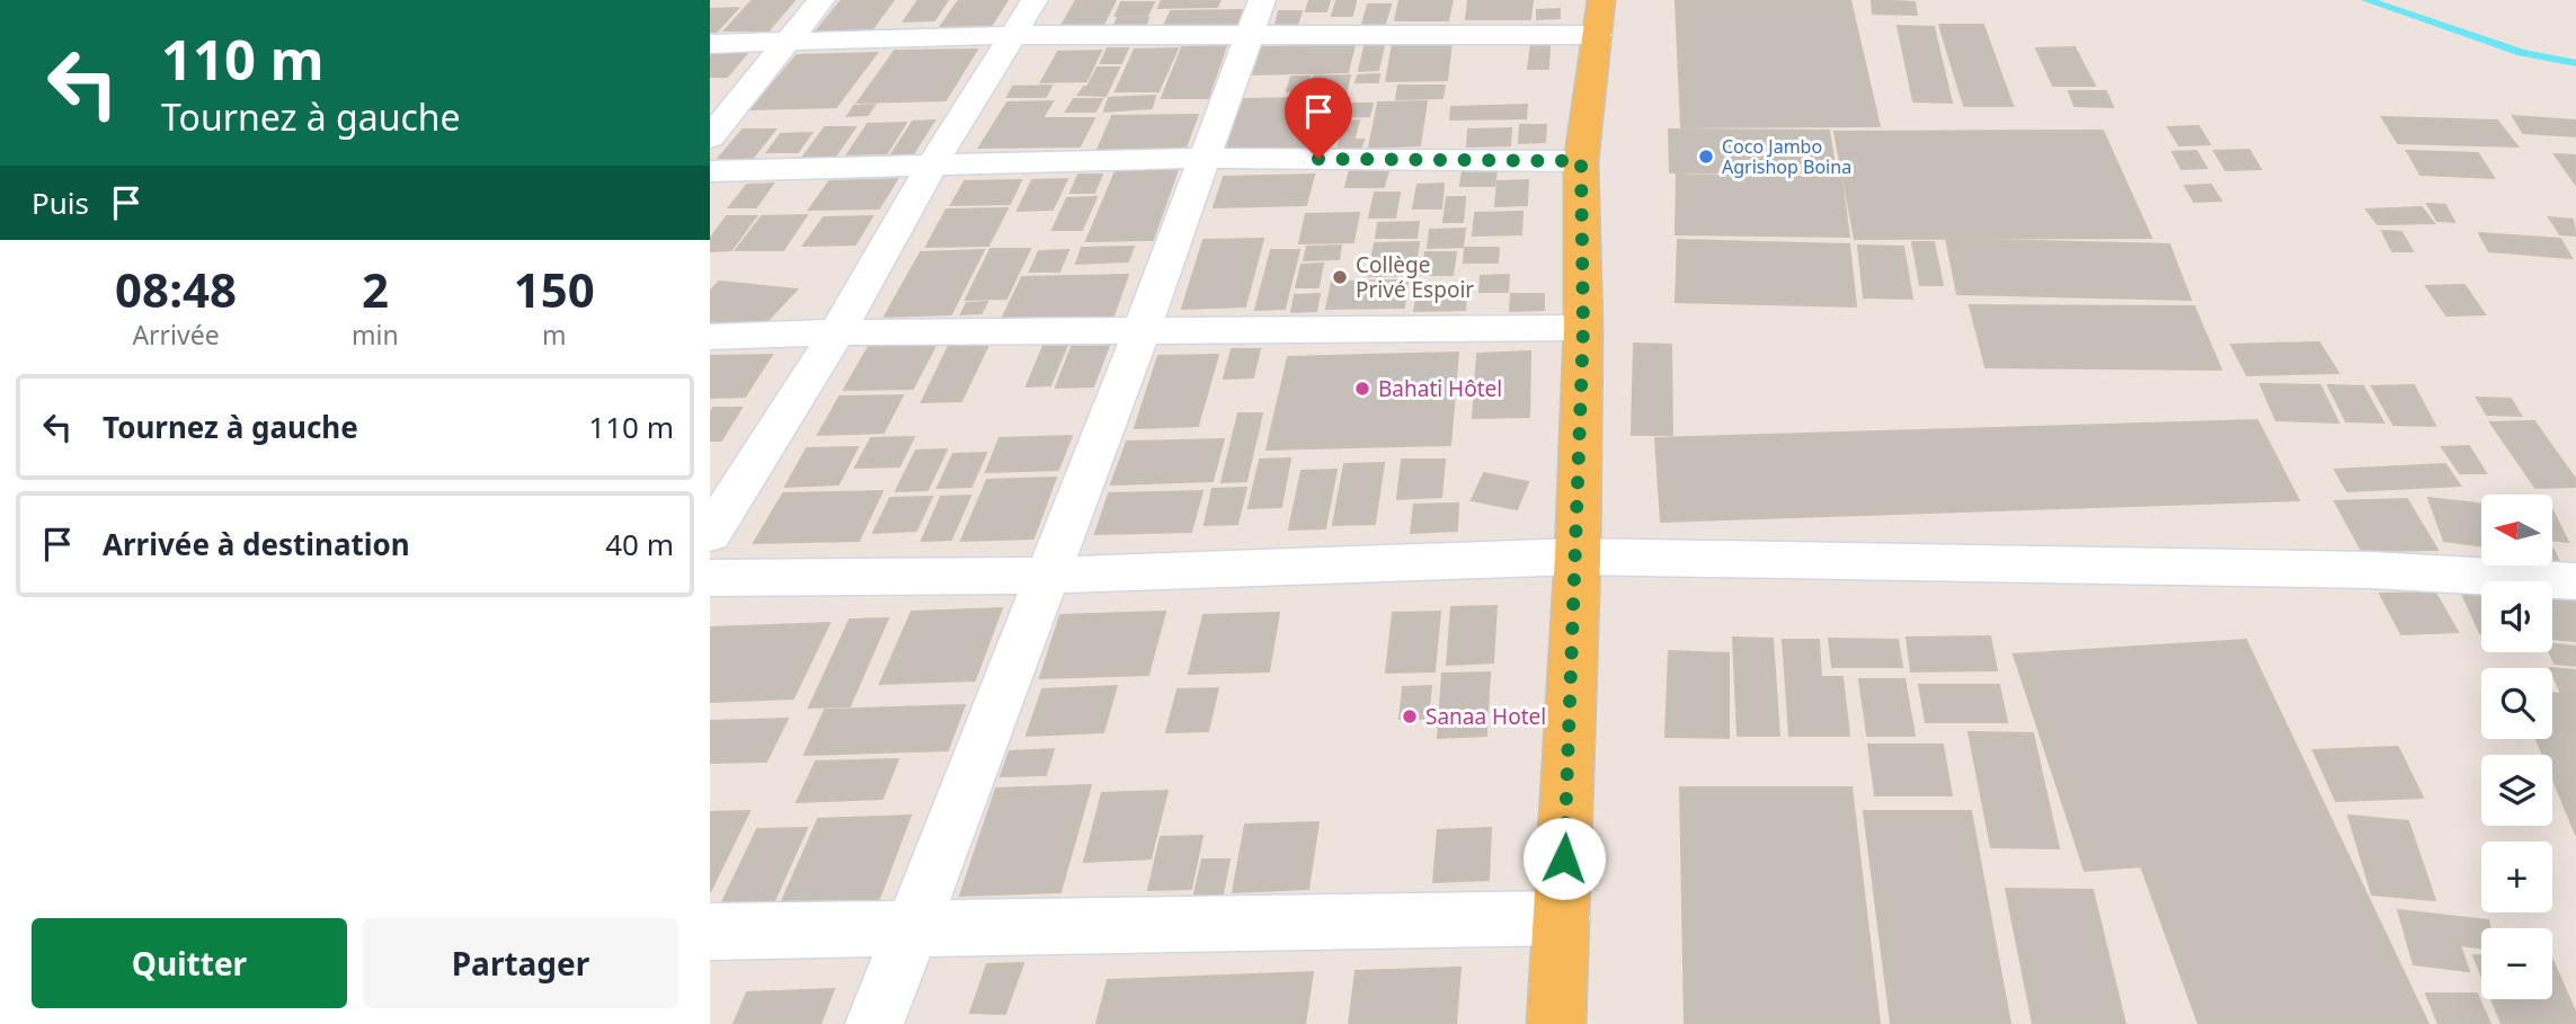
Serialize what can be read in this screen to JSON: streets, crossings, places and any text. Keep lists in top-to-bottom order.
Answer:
{
  "places": [
    "Coco Jambo Agrishop Boina",
    "Collège Privé Espoir",
    "Bahati Hôtel",
    "Sanaa Hotel"
  ],
  "north": "left",
  "page": {
    "turn": ["110 m", "Tournez à gauche"],
    "then": "Puis",
    "eta": [
      "08:48",
      "Arrivée",
      "2",
      "min",
      "150",
      "m"
    ],
    "list": [
      {
        "name": "Tournez à gauche",
        "value": "110 m"
      },
      {
        "name": "Arrivée à destination",
        "value": "40 m"
      }
    ],
    "map_buttons": ["+", "−"],
    "buttons": ["Quitter", "Partager"]
  }
}
